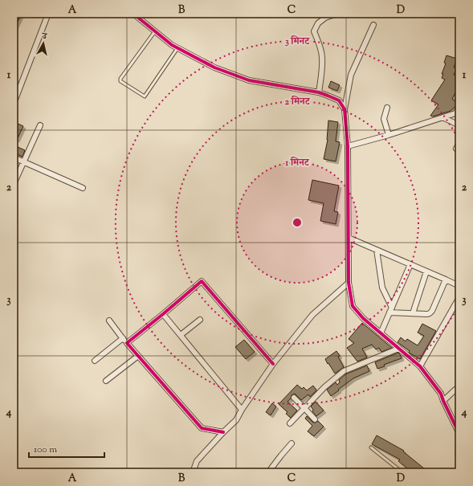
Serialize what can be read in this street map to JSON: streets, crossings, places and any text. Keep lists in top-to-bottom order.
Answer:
{
  "scale_bar": "100 m",
  "north": "top",
  "grid": {
    "columns": [
      "A",
      "B",
      "C",
      "D"
    ],
    "rows": [
      "1",
      "2",
      "3",
      "4"
    ]
  },
  "rings": ["3 मिनट", "2 मिनट", "1 मिनट"]
}
